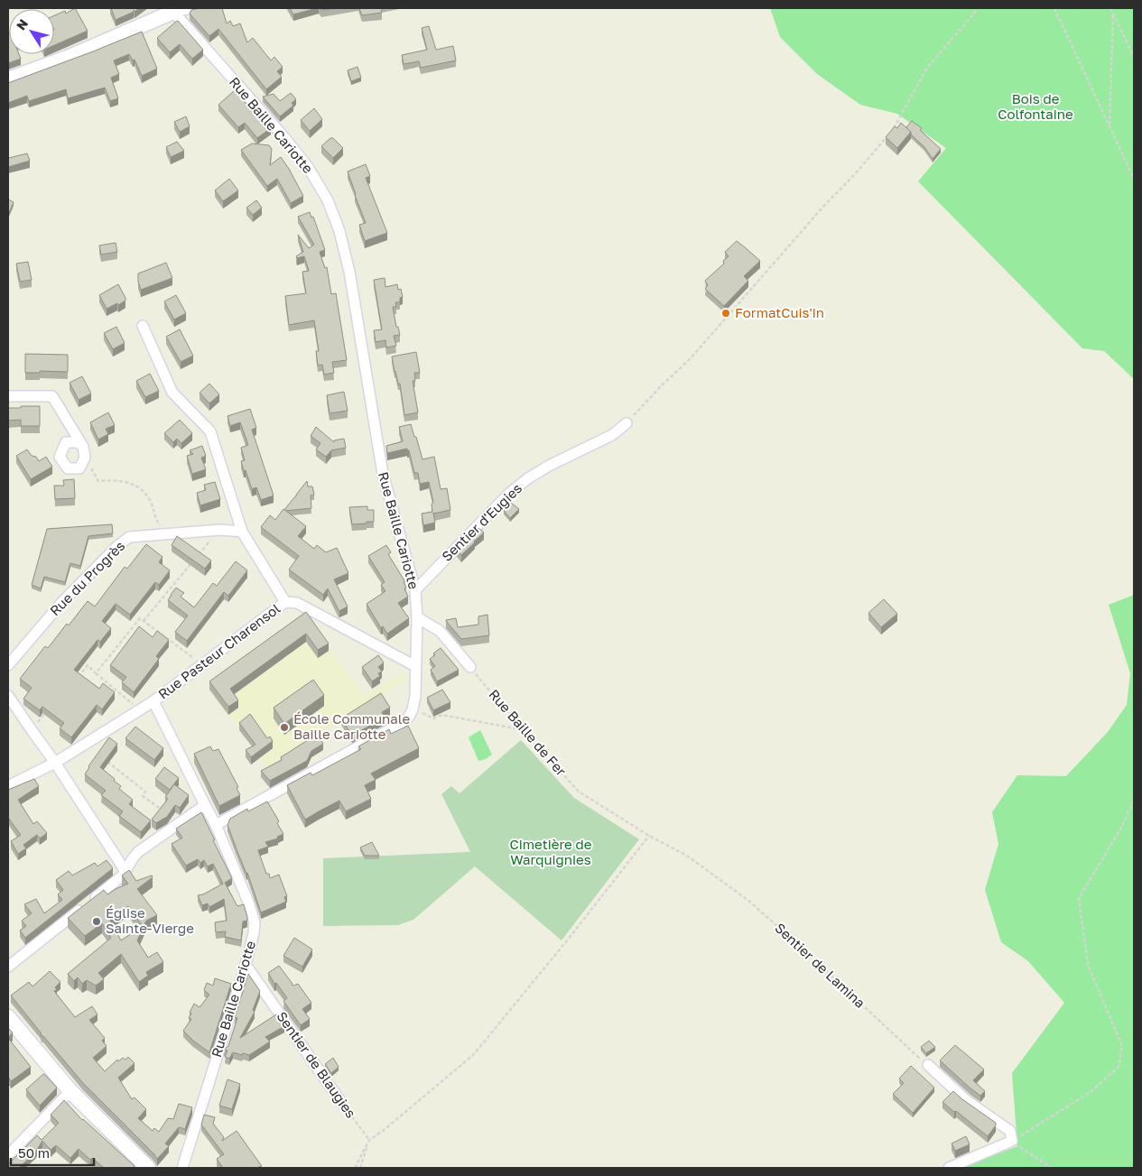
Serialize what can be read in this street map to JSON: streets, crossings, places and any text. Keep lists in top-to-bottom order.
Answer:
{
  "streets": {
    "street": [
      "Rue Baille Cariotte",
      "Sentier d'Eugies",
      "Rue du Progrès",
      "Rue Pasteur Charensol",
      "Sentier de Blaugies"
    ],
    "path": ["Rue Baille de Fer", "Sentier de Lamina"]
  },
  "crossings": [
    ["Rue Baille Cariotte", "Sentier d'Eugies"],
    ["Rue Baille Cariotte", "Rue Pasteur Charensol"],
    ["Rue Baille Cariotte", "Sentier de Blaugies"],
    ["Rue Baille de Fer", "Sentier de Lamina"]
  ],
  "parks": ["Bois de Colfontaine", "Cimetière de Warquignies"],
  "places": ["FormatCuis'in", "École Communale Baille Cariotte", "Église Sainte-Vierge"],
  "scale_bar": "50 m",
  "north": "top left"
}
